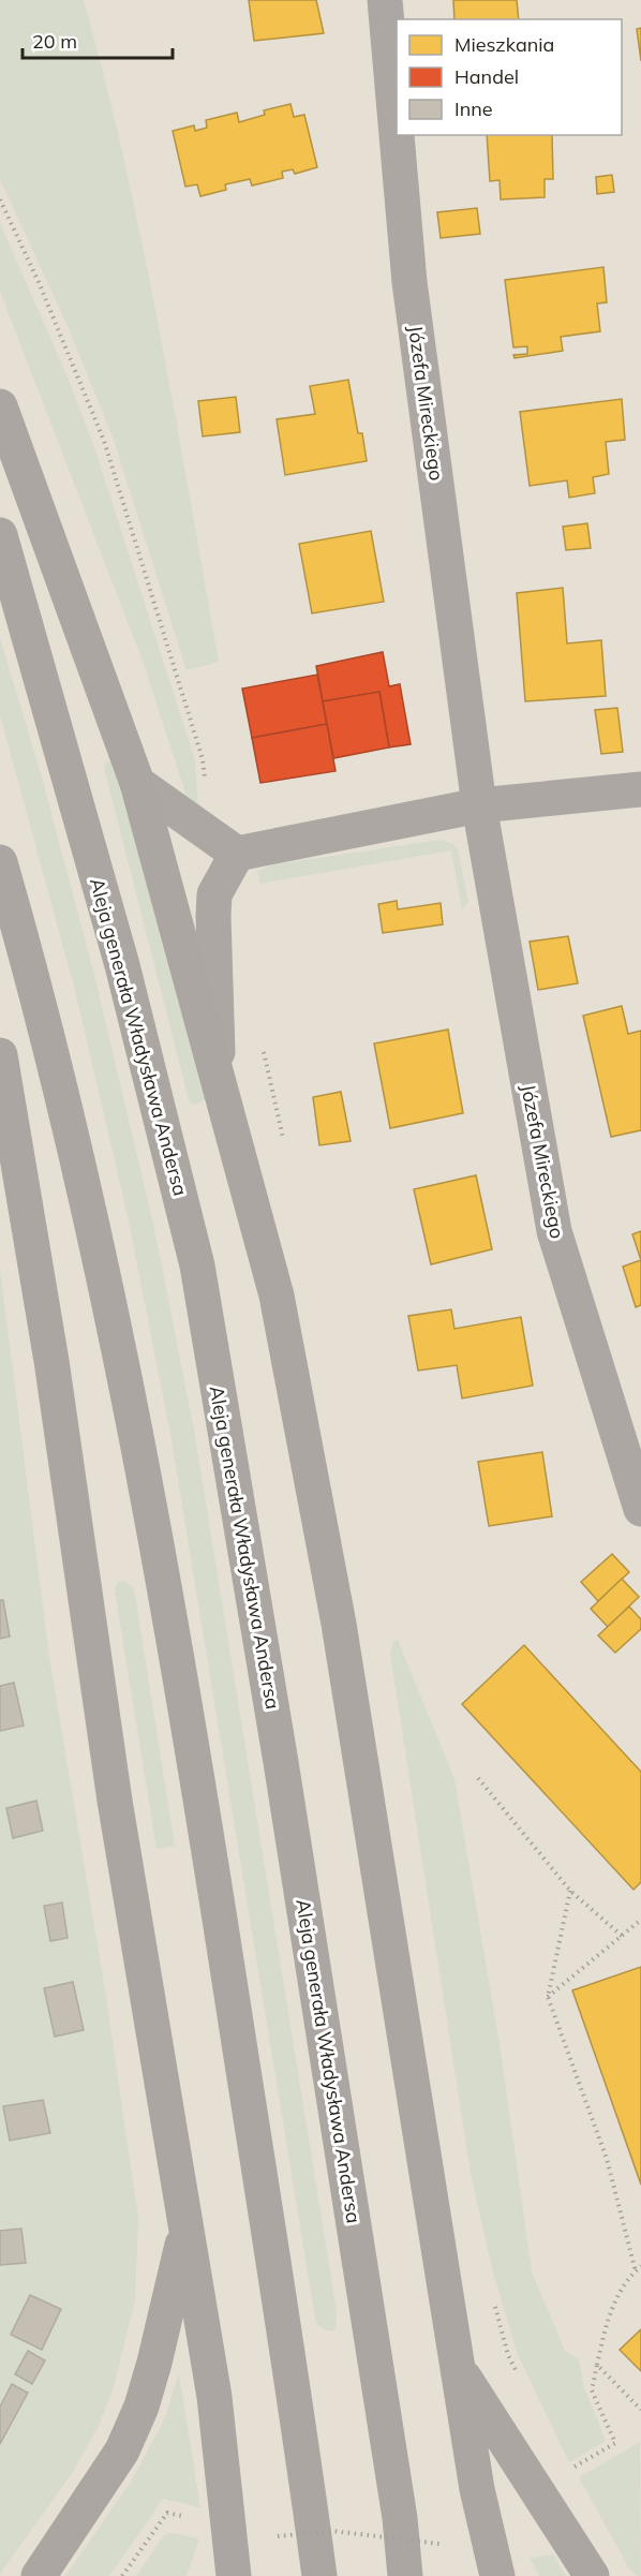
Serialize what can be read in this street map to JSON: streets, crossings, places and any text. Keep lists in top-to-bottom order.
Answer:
{
  "streets": {
    "main road": ["Aleja generała Władysława Andersa"],
    "street": ["Józefa Mireckiego"]
  },
  "legend": ["Mieszkania", "Handel", "Inne"],
  "scale_bar": "20 m"
}
